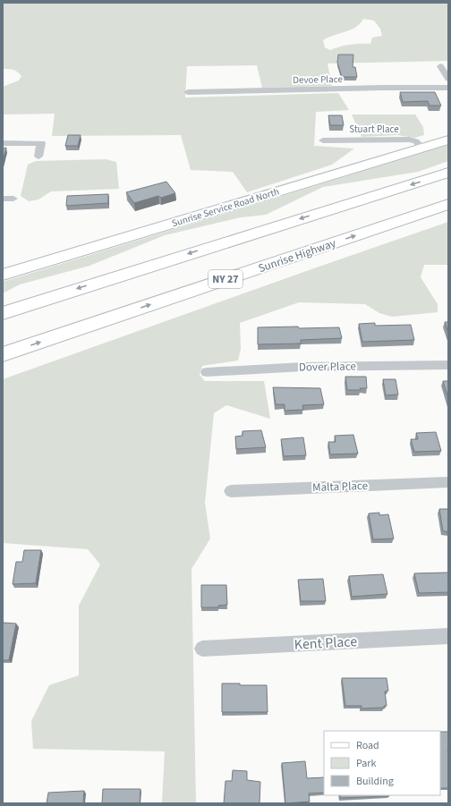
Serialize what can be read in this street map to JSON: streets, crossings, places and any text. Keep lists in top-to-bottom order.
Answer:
{
  "streets": {
    "highway": ["Sunrise Highway", "NY 27"],
    "street": [
      "Devoe Place",
      "Stuart Place",
      "Sunrise Service Road North",
      "Dover Place",
      "Malta Place",
      "Kent Place"
    ]
  },
  "crossings": [
    ["Stuart Place", "Sunrise Service Road North"]
  ],
  "legend": ["Road", "Park", "Building"]
}
